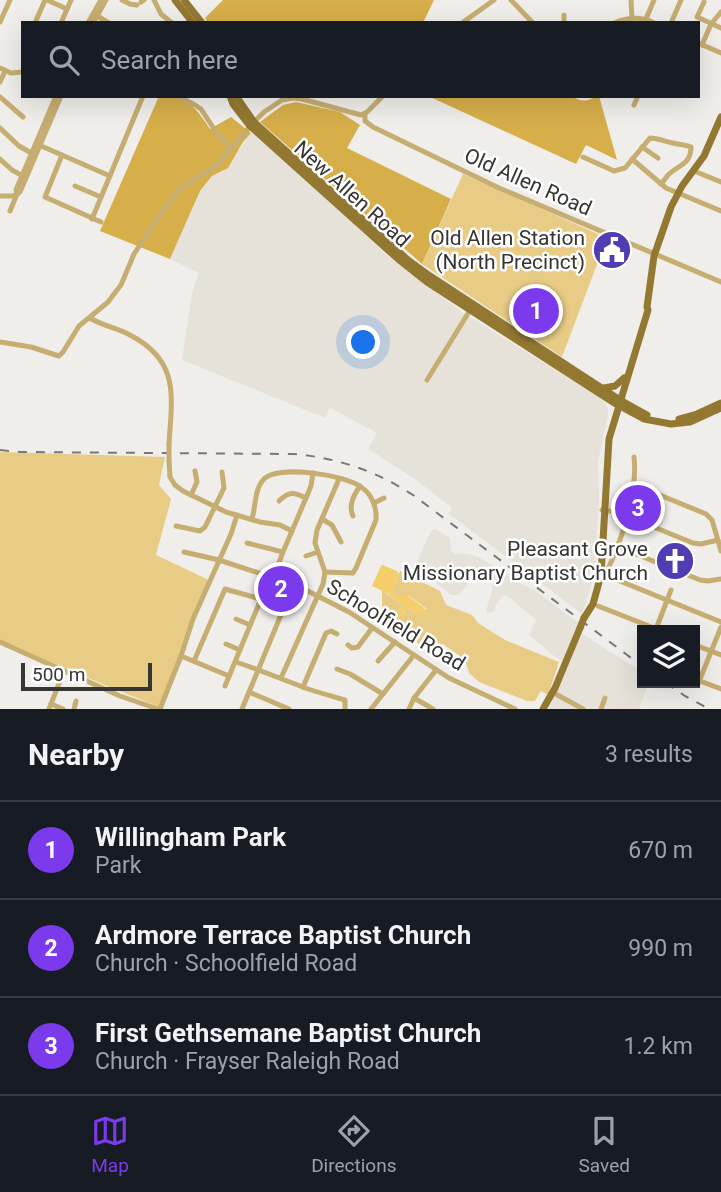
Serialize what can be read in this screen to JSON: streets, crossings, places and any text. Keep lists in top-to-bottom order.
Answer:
{
  "streets": {
    "main road": ["New Allen Road"],
    "street": ["Old Allen Road", "Schoolfield Road"]
  },
  "places": {
    "public building": ["Old Allen Station (North Precinct)"],
    "church": ["Pleasant Grove Missionary Baptist Church"]
  },
  "scale_bar": "500 m",
  "page": {
    "search": "Search here",
    "pins": ["1", "3", "2"],
    "scale": "500 m",
    "heading": ["Nearby", "3 results"],
    "list": [
      {
        "mark": "1",
        "name": "Willingham Park",
        "note": "Park",
        "value": "670 m"
      },
      {
        "mark": "2",
        "name": "Ardmore Terrace Baptist Church",
        "note": "Church · Schoolfield Road",
        "value": "990 m"
      },
      {
        "mark": "3",
        "name": "First Gethsemane Baptist Church",
        "note": "Church · Frayser Raleigh Road",
        "value": "1.2 km"
      }
    ],
    "nav": ["Map", "Directions", "Saved"]
  }
}
